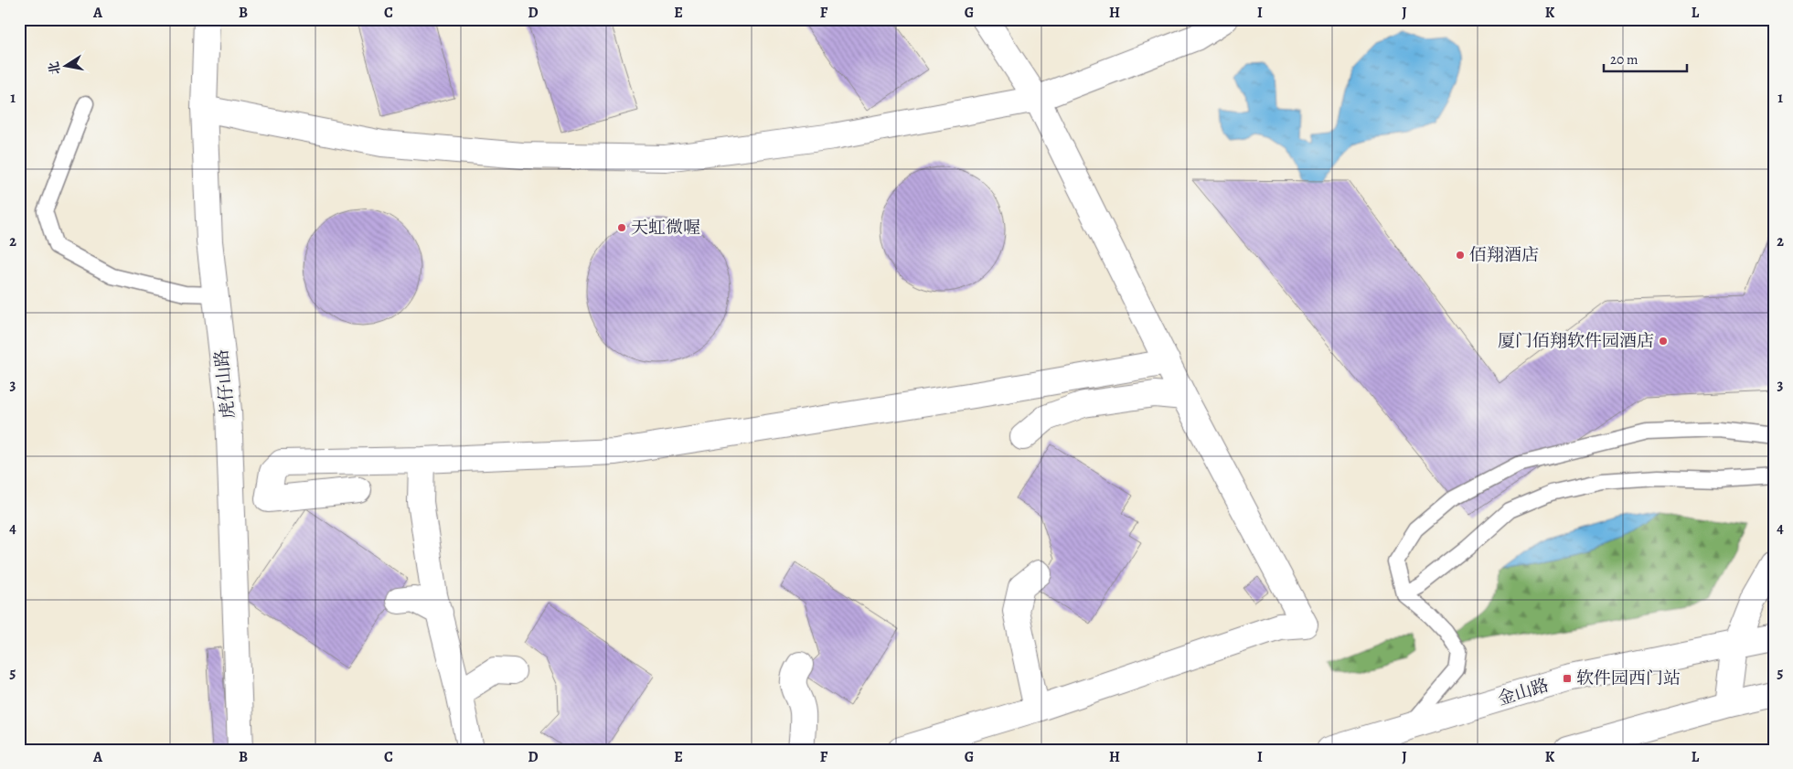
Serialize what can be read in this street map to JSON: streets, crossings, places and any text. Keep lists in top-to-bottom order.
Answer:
{
  "streets": {
    "street": ["虎仔山路", "金山路"]
  },
  "places": {
    "other": ["天虹微喔", "佰翔酒店", "厦门佰翔软件园酒店"],
    "transit": ["软件园西门站"]
  },
  "scale_bar": "20 m",
  "north": "left",
  "grid": {
    "columns": [
      "A",
      "B",
      "C",
      "D",
      "E",
      "F",
      "G",
      "H",
      "I",
      "J",
      "K",
      "L"
    ],
    "rows": [
      "1",
      "2",
      "3",
      "4",
      "5"
    ]
  }
}
